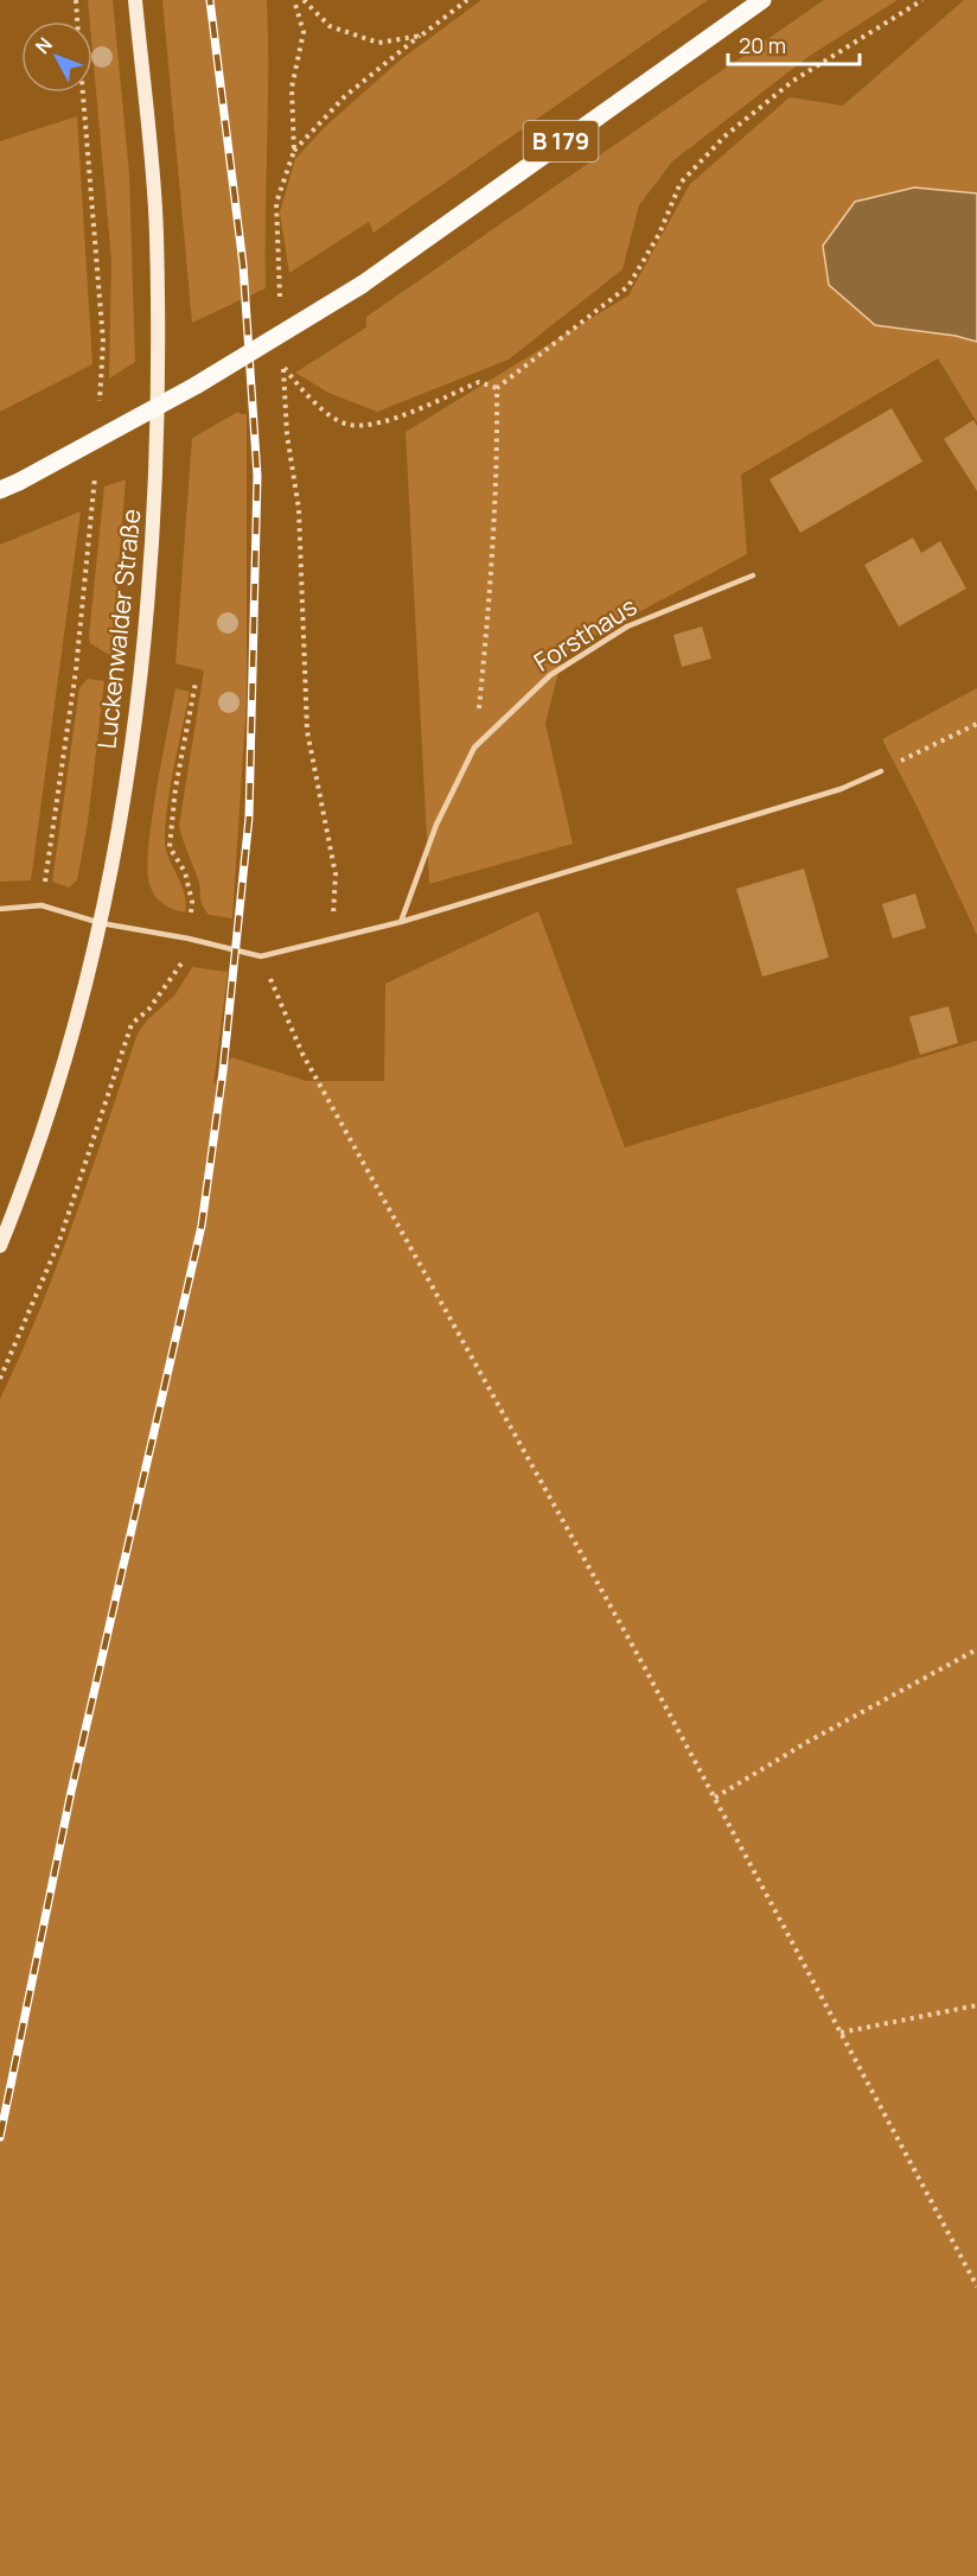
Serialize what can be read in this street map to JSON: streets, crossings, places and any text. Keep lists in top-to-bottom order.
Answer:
{
  "streets": {
    "main road": ["B 179", "Luckenwalder Straße"],
    "lane": ["Forsthaus"]
  },
  "scale_bar": "20 m",
  "north": "top left"
}
